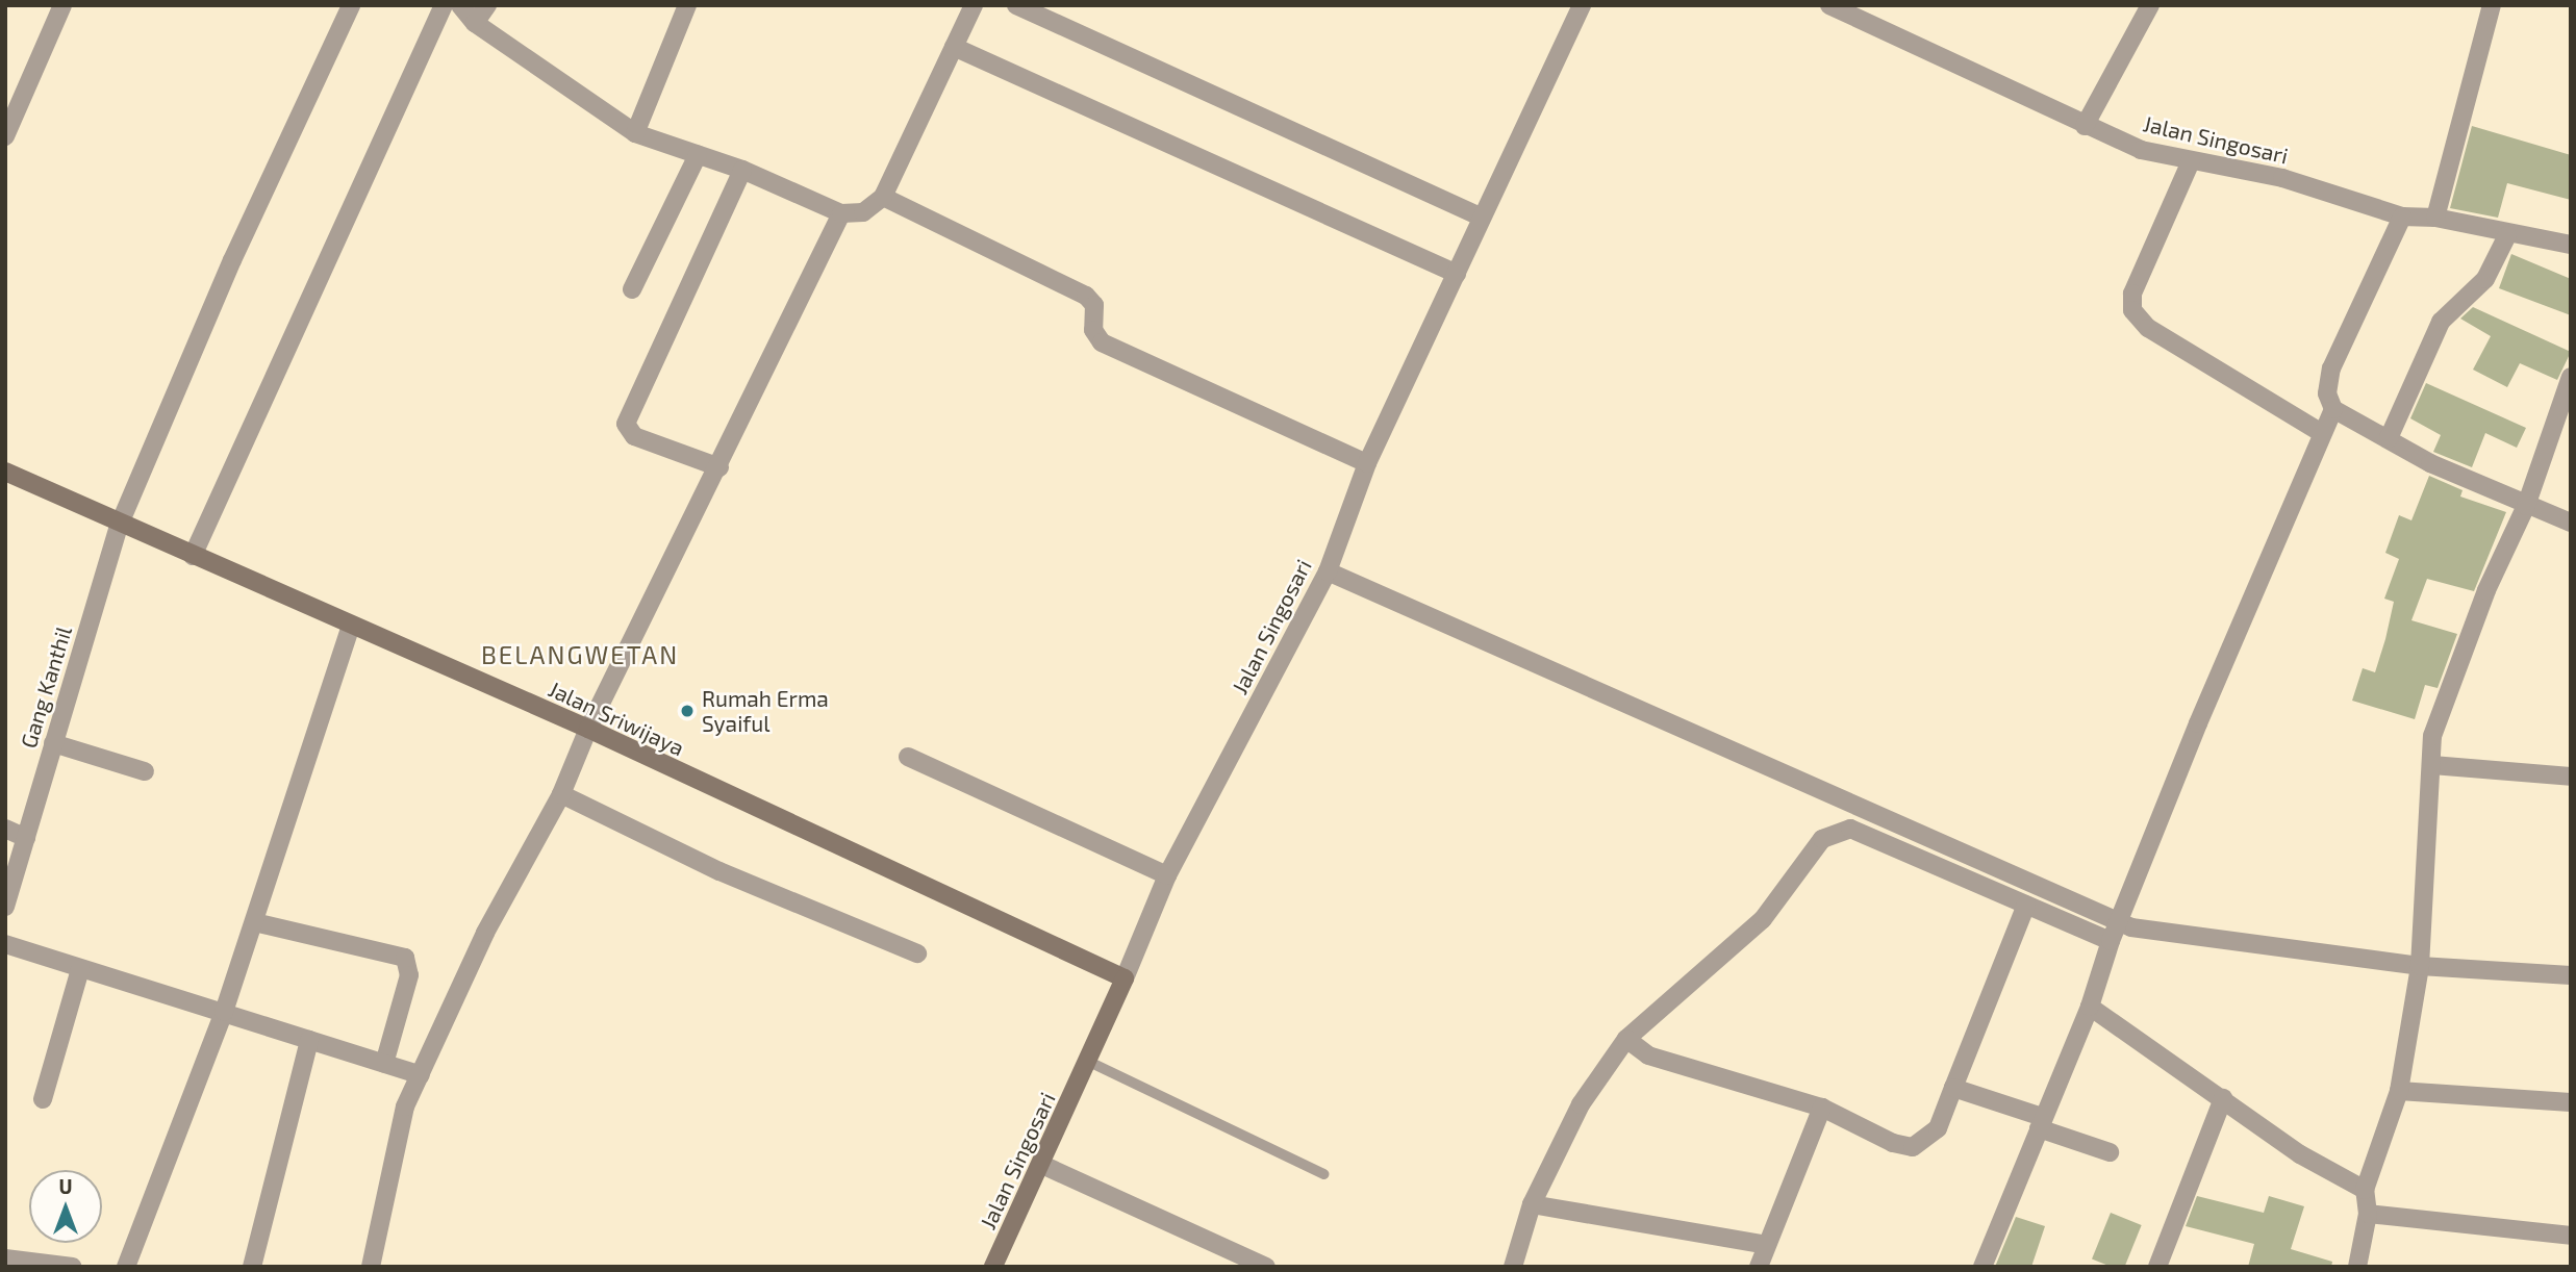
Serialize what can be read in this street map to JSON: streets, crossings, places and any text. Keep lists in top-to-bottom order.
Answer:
{
  "streets": {
    "street": ["Jalan Singosari", "Gang Kanthil", "Jalan Sriwijaya"]
  },
  "crossings": [
    ["Jalan Singosari", "Jalan Sriwijaya"],
    ["Gang Kanthil", "Jalan Sriwijaya"]
  ],
  "districts": ["BELANGWETAN"],
  "places": ["Rumah Erma Syaiful"],
  "north": "top"
}
